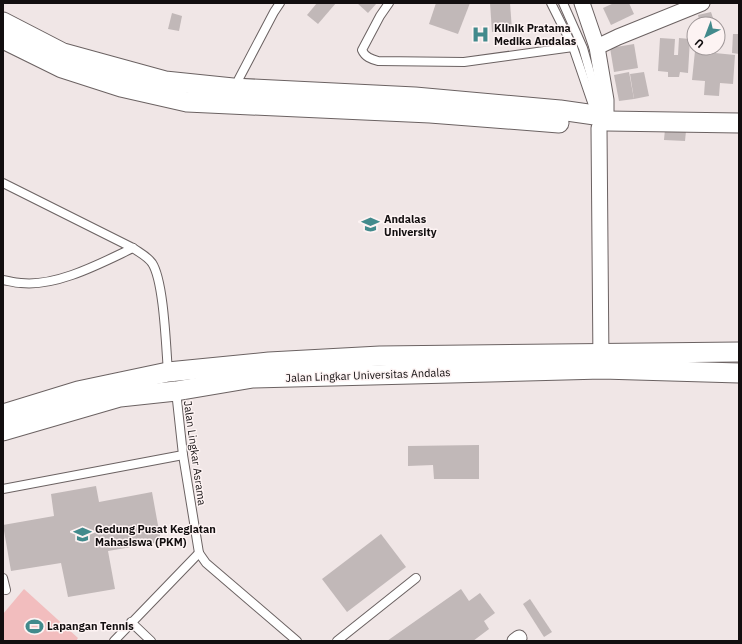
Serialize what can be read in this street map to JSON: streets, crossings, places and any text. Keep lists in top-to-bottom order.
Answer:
{
  "streets": {
    "street": ["Jalan Lingkar Universitas Andalas"],
    "lane": ["Jalan Lingkar Asrama"]
  },
  "crossings": [
    ["Jalan Lingkar Universitas Andalas", "Jalan Lingkar Asrama"]
  ],
  "places": {
    "hospital": ["Klinik Pratama Medika Andalas"],
    "school or university": ["Andalas University", "Gedung Pusat Kegiatan Mahasiswa (PKM)"],
    "sports": ["Lapangan Tennis"]
  },
  "north": "bottom left"
}
